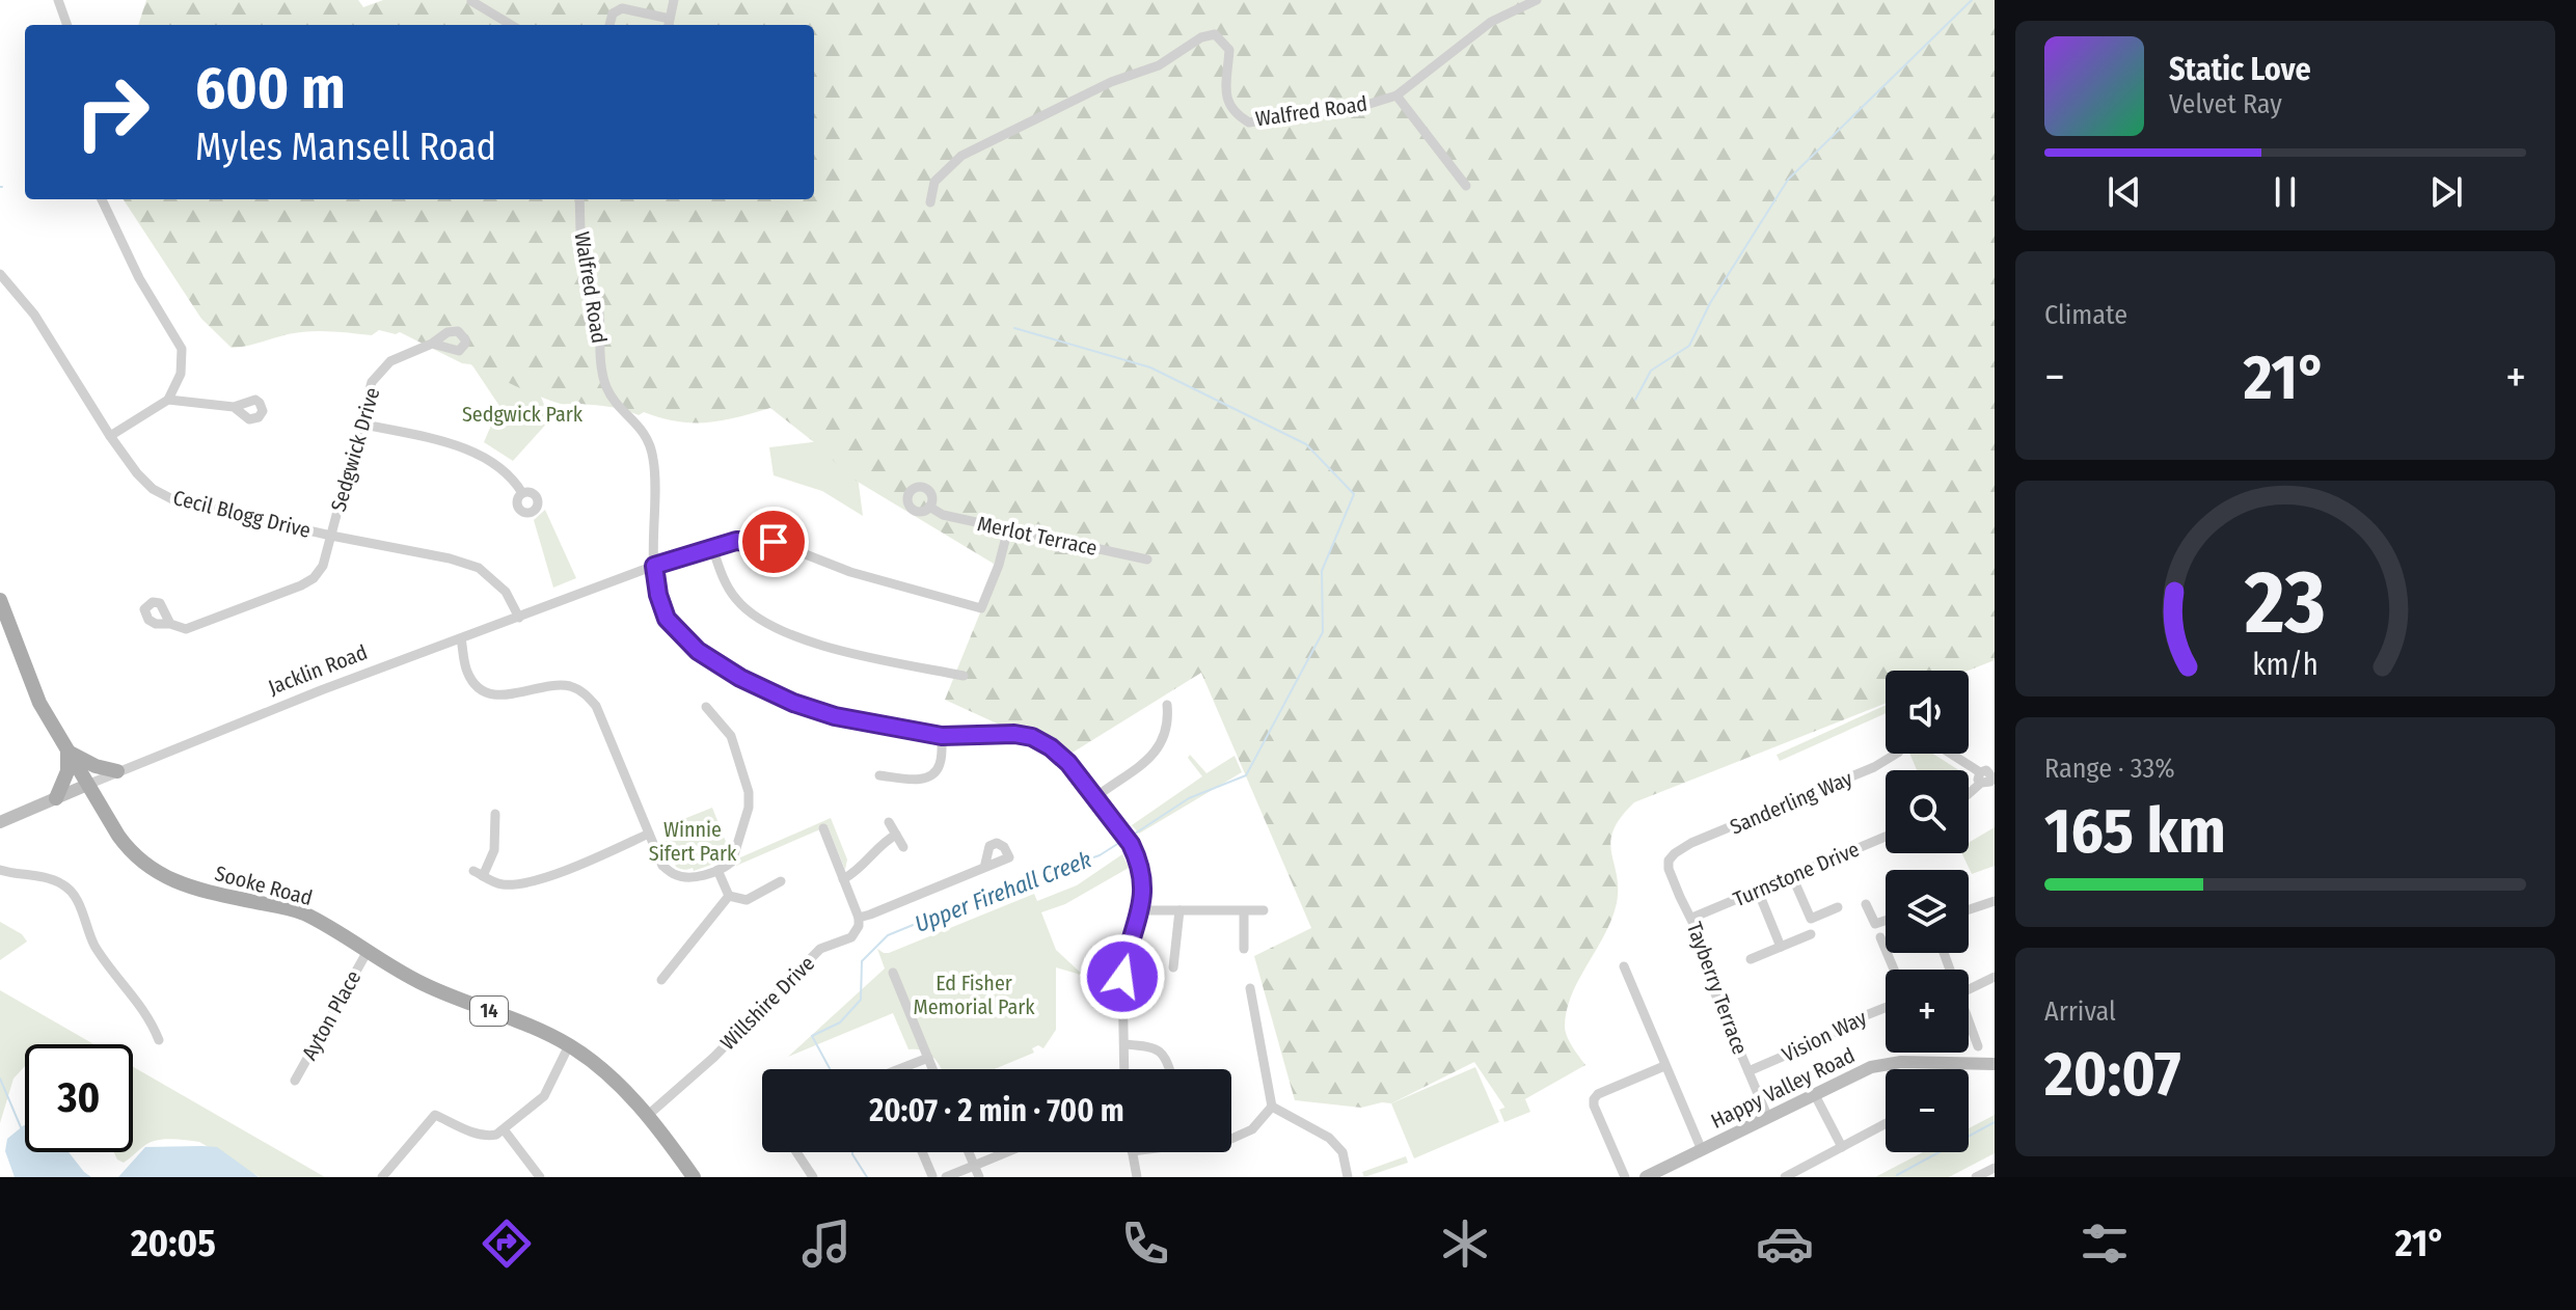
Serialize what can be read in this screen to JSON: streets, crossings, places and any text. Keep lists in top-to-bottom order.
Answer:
{
  "streets": {
    "main road": [
      "Jacklin Road",
      "Sooke Road",
      "14",
      "Happy Valley Road"
    ],
    "street": [
      "Walfred Road",
      "Sedgwick Drive",
      "Cecil Blogg Drive",
      "Merlot Terrace",
      "Sanderling Way",
      "Turnstone Drive",
      "Tayberry Terrace",
      "Willshire Drive",
      "Ayton Place",
      "Vision Way"
    ]
  },
  "crossings": [
    ["Walfred Road", "Jacklin Road"],
    ["Sedgwick Drive", "Cecil Blogg Drive"],
    ["Cecil Blogg Drive", "Jacklin Road"],
    ["Merlot Terrace", "Jacklin Road"],
    ["Jacklin Road", "Sooke Road"],
    ["Sanderling Way", "Tayberry Terrace"],
    ["Turnstone Drive", "Tayberry Terrace"],
    ["Sooke Road", "Willshire Drive"],
    ["Sooke Road", "Ayton Place"],
    ["Tayberry Terrace", "Vision Way"],
    ["Tayberry Terrace", "Happy Valley Road"]
  ],
  "water": ["Upper Firehall Creek"],
  "parks": ["Sedgwick Park", "Winnie Sifert Park", "Ed Fisher Memorial Park"],
  "page": {
    "turn": ["600 m", "Myles Mansell Road"],
    "song": ["Static Love", "Velvet Ray"],
    "tile": [
      "Climate",
      ["Range · 33%", "165 km"],
      ["Arrival", "20:07"]
    ],
    "heat": ["−", "21°", "+"],
    "map_buttons": ["+", "−"],
    "limit": "30",
    "trip": "20:07 · 2 min · 700 m",
    "tabs": ["20:05", "21°"],
    "gauge": ["23", "km/h"]
  }
}
